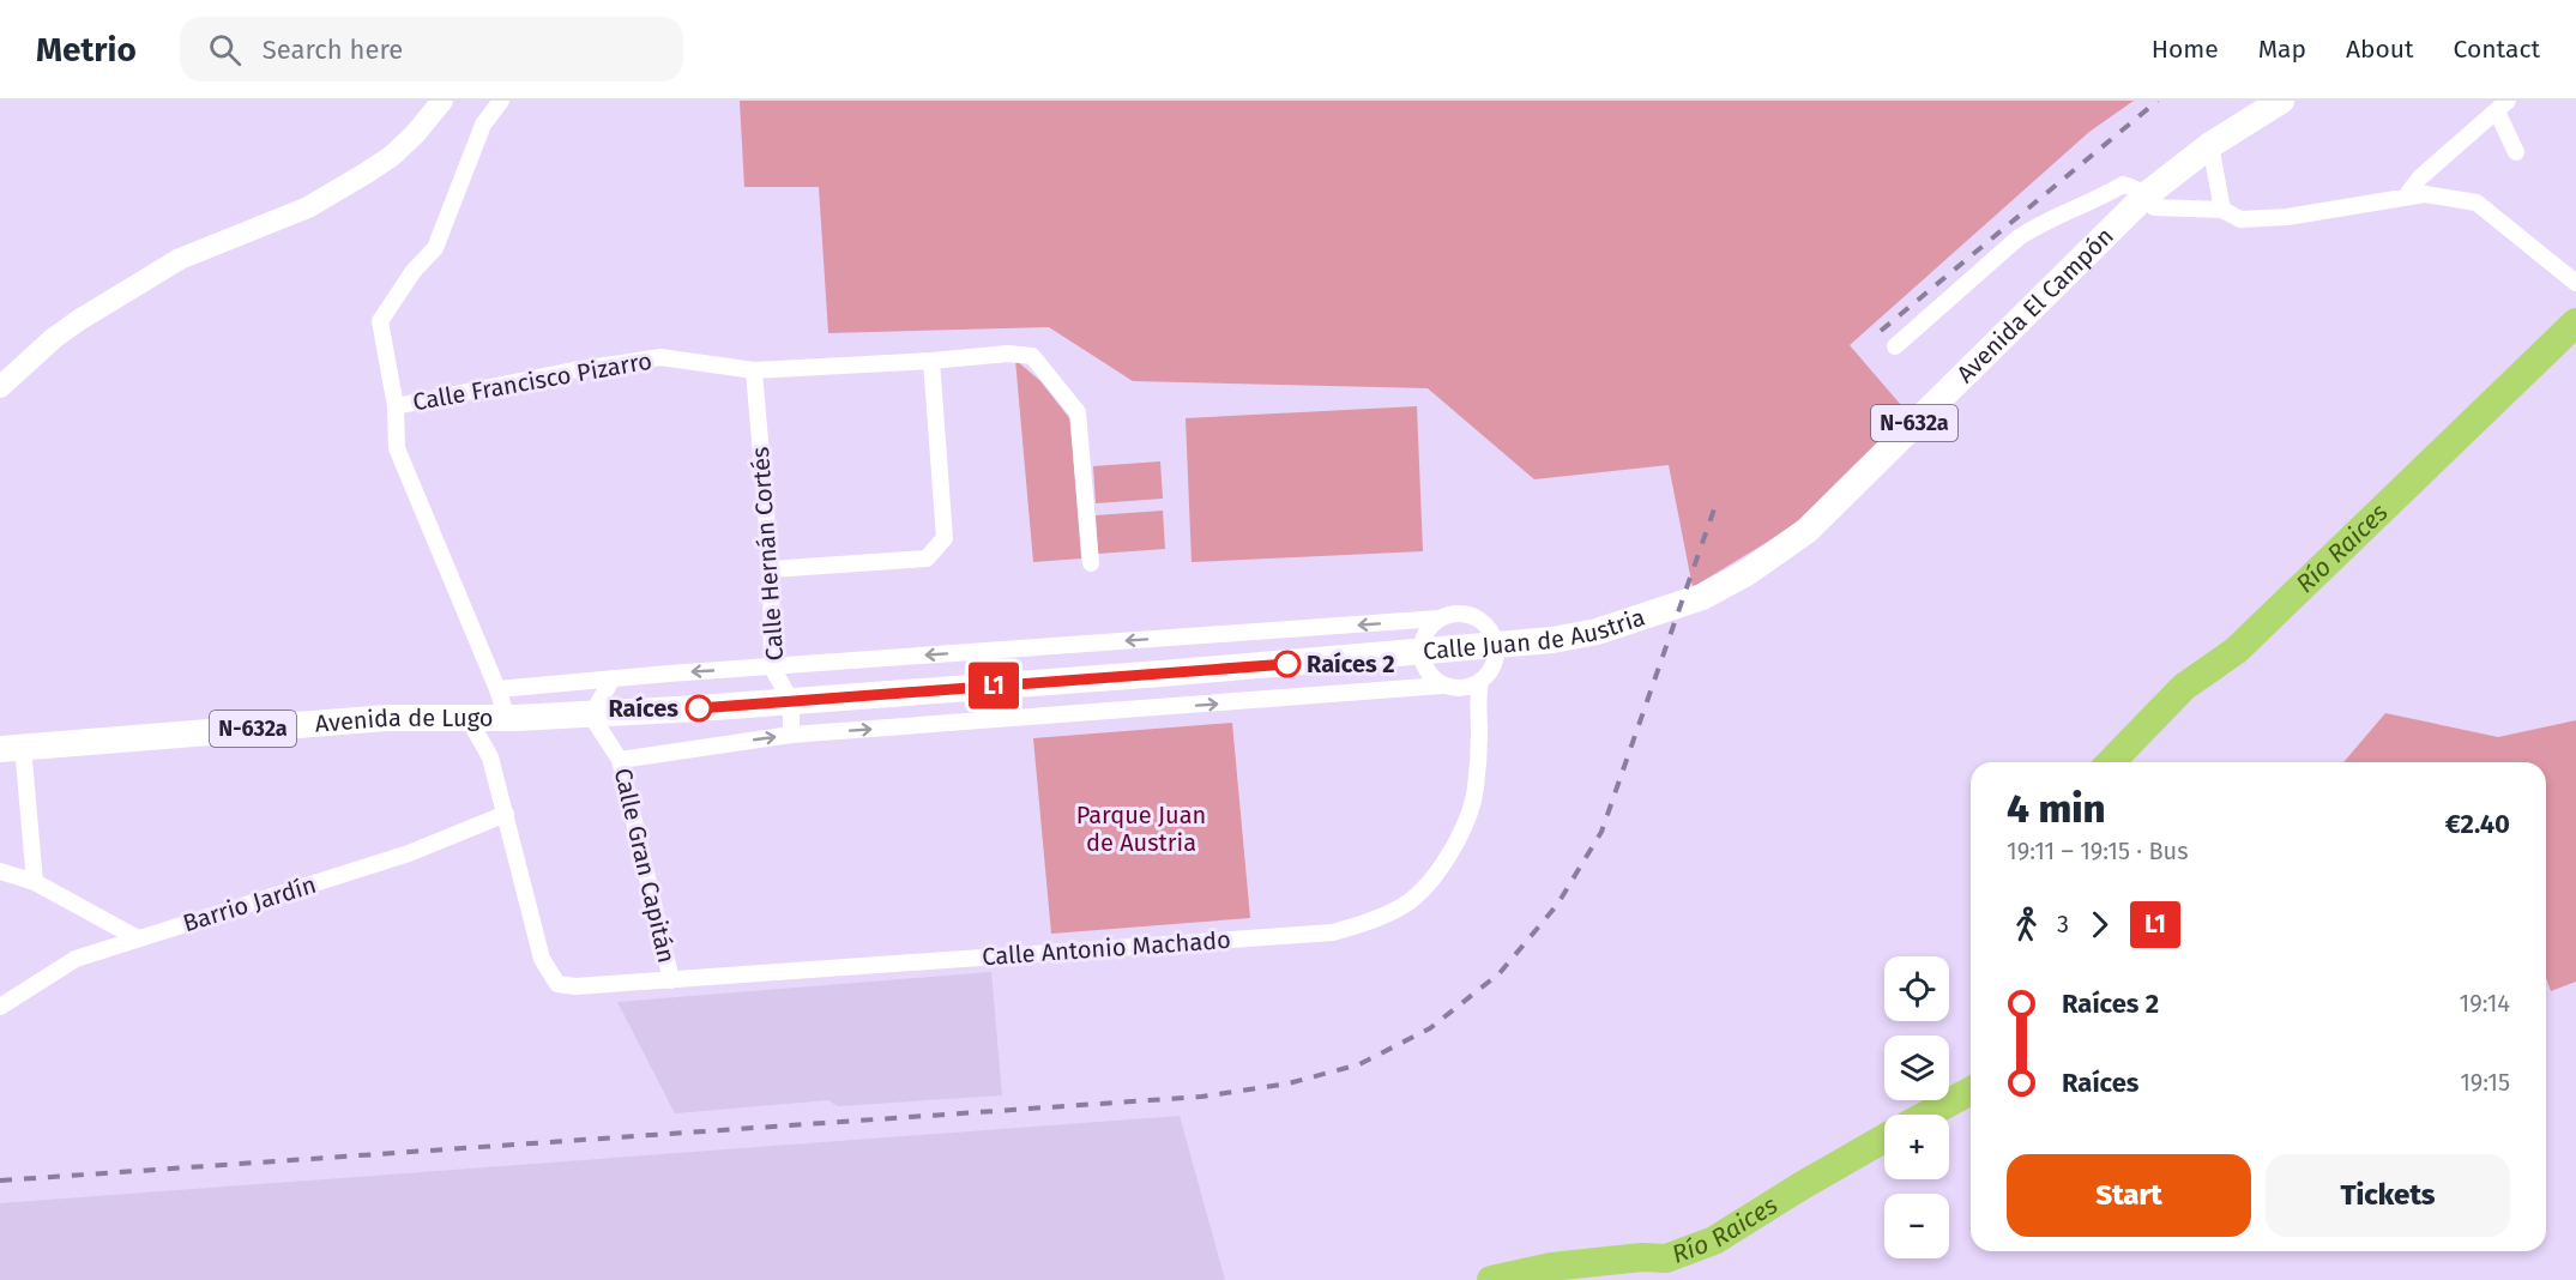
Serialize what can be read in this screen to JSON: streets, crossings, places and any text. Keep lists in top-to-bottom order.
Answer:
{
  "streets": {
    "main road": [
      "Avenida El Campón",
      "N-632a",
      "Calle Juan de Austria",
      "Avenida de Lugo"
    ],
    "street": [
      "Calle Francisco Pizarro",
      "Calle Hernán Cortés",
      "Calle Gran Capitán",
      "Barrio Jardín",
      "Calle Antonio Machado"
    ]
  },
  "crossings": [
    ["Avenida El Campón", "Calle Juan de Austria"],
    ["Calle Francisco Pizarro", "Calle Hernán Cortés"],
    ["Calle Hernán Cortés", "Calle Juan de Austria"],
    ["Calle Juan de Austria", "Avenida de Lugo"],
    ["Calle Juan de Austria", "Calle Gran Capitán"],
    ["Calle Juan de Austria", "Calle Antonio Machado"],
    ["Calle Gran Capitán", "Calle Antonio Machado"],
    ["Barrio Jardín", "Calle Antonio Machado"]
  ],
  "water": ["Río Raices"],
  "parks": ["Parque Juan de Austria"],
  "places": ["Raíces 2", "Raíces"],
  "lines": ["bus line L1"],
  "page": {
    "header": "Metrio",
    "search": "Search here",
    "nav": [
      "Home",
      "Map",
      "About",
      "Contact"
    ],
    "on_map": "L1",
    "heading": ["4 min", "19:11 – 19:15 · Bus", "€2.40"],
    "legs": ["3", "L1"],
    "map_buttons": ["+", "−"],
    "list": [
      {
        "name": "Raíces 2",
        "value": "19:14"
      },
      {
        "name": "Raíces",
        "value": "19:15"
      }
    ],
    "buttons": ["Start", "Tickets"]
  }
}
